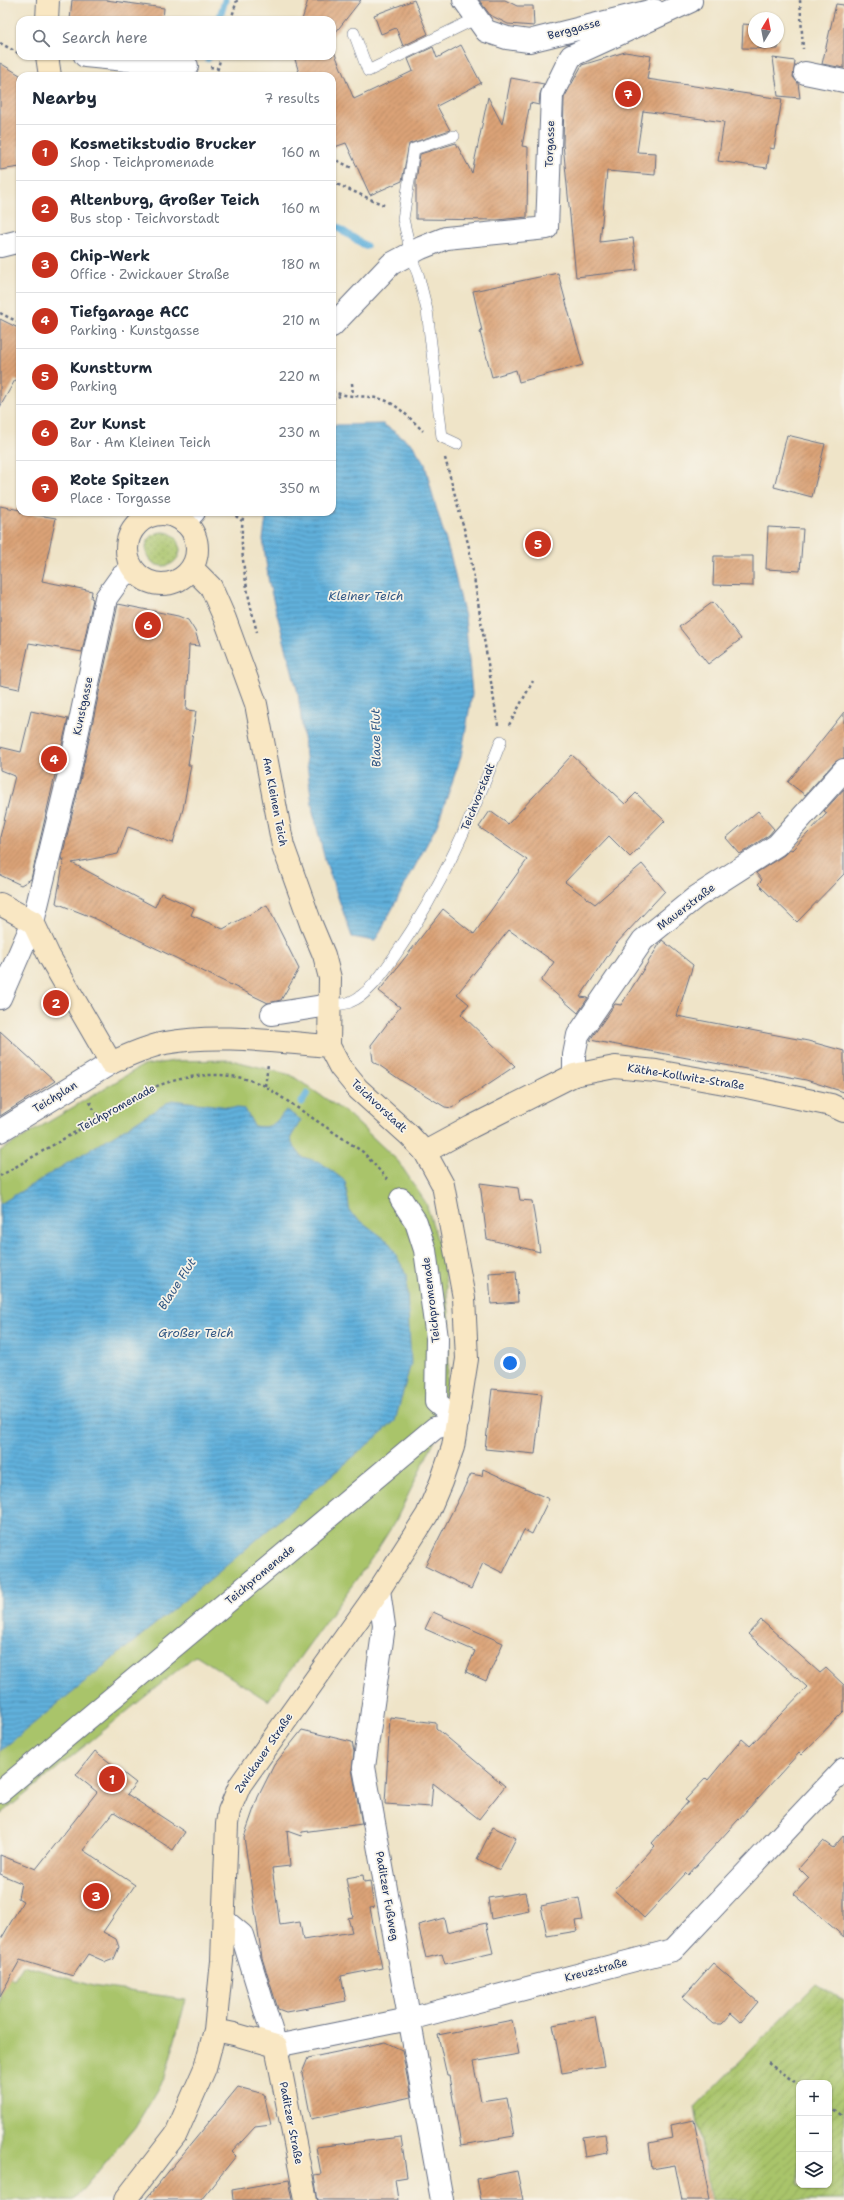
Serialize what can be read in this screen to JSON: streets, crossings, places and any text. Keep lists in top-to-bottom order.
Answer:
{
  "streets": {
    "street": [
      "Berggasse",
      "Torgasse",
      "Kunstgasse",
      "Teichvorstadt",
      "Am Kleinen Teich",
      "Mauerstraße",
      "Käthe-Kollwitz-Straße",
      "Teichplan",
      "Teichpromenade",
      "Zwickauer Straße",
      "Paditzer Fußweg",
      "Kreuzstraße",
      "Paditzer Straße"
    ]
  },
  "crossings": [
    ["Berggasse", "Torgasse"],
    ["Teichvorstadt", "Am Kleinen Teich"],
    ["Teichvorstadt", "Käthe-Kollwitz-Straße"],
    ["Teichvorstadt", "Teichpromenade"],
    ["Teichvorstadt", "Zwickauer Straße"],
    ["Mauerstraße", "Käthe-Kollwitz-Straße"],
    ["Teichpromenade", "Zwickauer Straße"],
    ["Zwickauer Straße", "Paditzer Fußweg"],
    ["Zwickauer Straße", "Paditzer Straße"],
    ["Paditzer Fußweg", "Kreuzstraße"],
    ["Kreuzstraße", "Paditzer Straße"]
  ],
  "water": ["Kleiner Teich", "Blaue Flut", "Großer Teich"],
  "north": "top",
  "page": {
    "search": "Search here",
    "heading": ["Nearby", "7 results"],
    "pins": [
      "7",
      "5",
      "6",
      "4",
      "2",
      "1",
      "3"
    ],
    "list": [
      {
        "mark": "1",
        "name": "Kosmetikstudio Brucker",
        "note": "Shop · Teichpromenade",
        "value": "160 m"
      },
      {
        "mark": "2",
        "name": "Altenburg, Großer Teich",
        "note": "Bus stop · Teichvorstadt",
        "value": "160 m"
      },
      {
        "mark": "3",
        "name": "Chip-Werk",
        "note": "Office · Zwickauer Straße",
        "value": "180 m"
      },
      {
        "mark": "4",
        "name": "Tiefgarage ACC",
        "note": "Parking · Kunstgasse",
        "value": "210 m"
      },
      {
        "mark": "5",
        "name": "Kunstturm",
        "note": "Parking",
        "value": "220 m"
      },
      {
        "mark": "6",
        "name": "Zur Kunst",
        "note": "Bar · Am Kleinen Teich",
        "value": "230 m"
      },
      {
        "mark": "7",
        "name": "Rote Spitzen",
        "note": "Place · Torgasse",
        "value": "350 m"
      }
    ],
    "map_buttons": ["+", "−"]
  }
}
